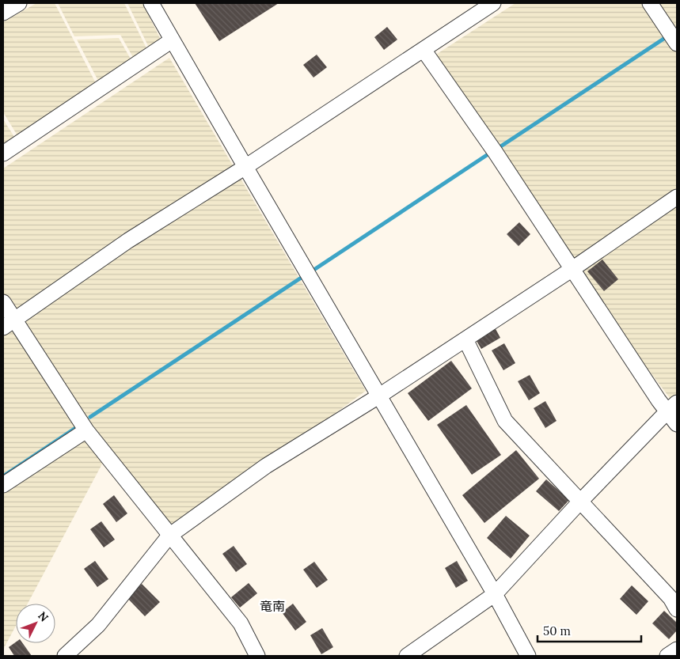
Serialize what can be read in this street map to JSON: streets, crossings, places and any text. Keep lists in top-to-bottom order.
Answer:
{
  "districts": ["竜南"],
  "scale_bar": "50 m",
  "north": "top right"
}
